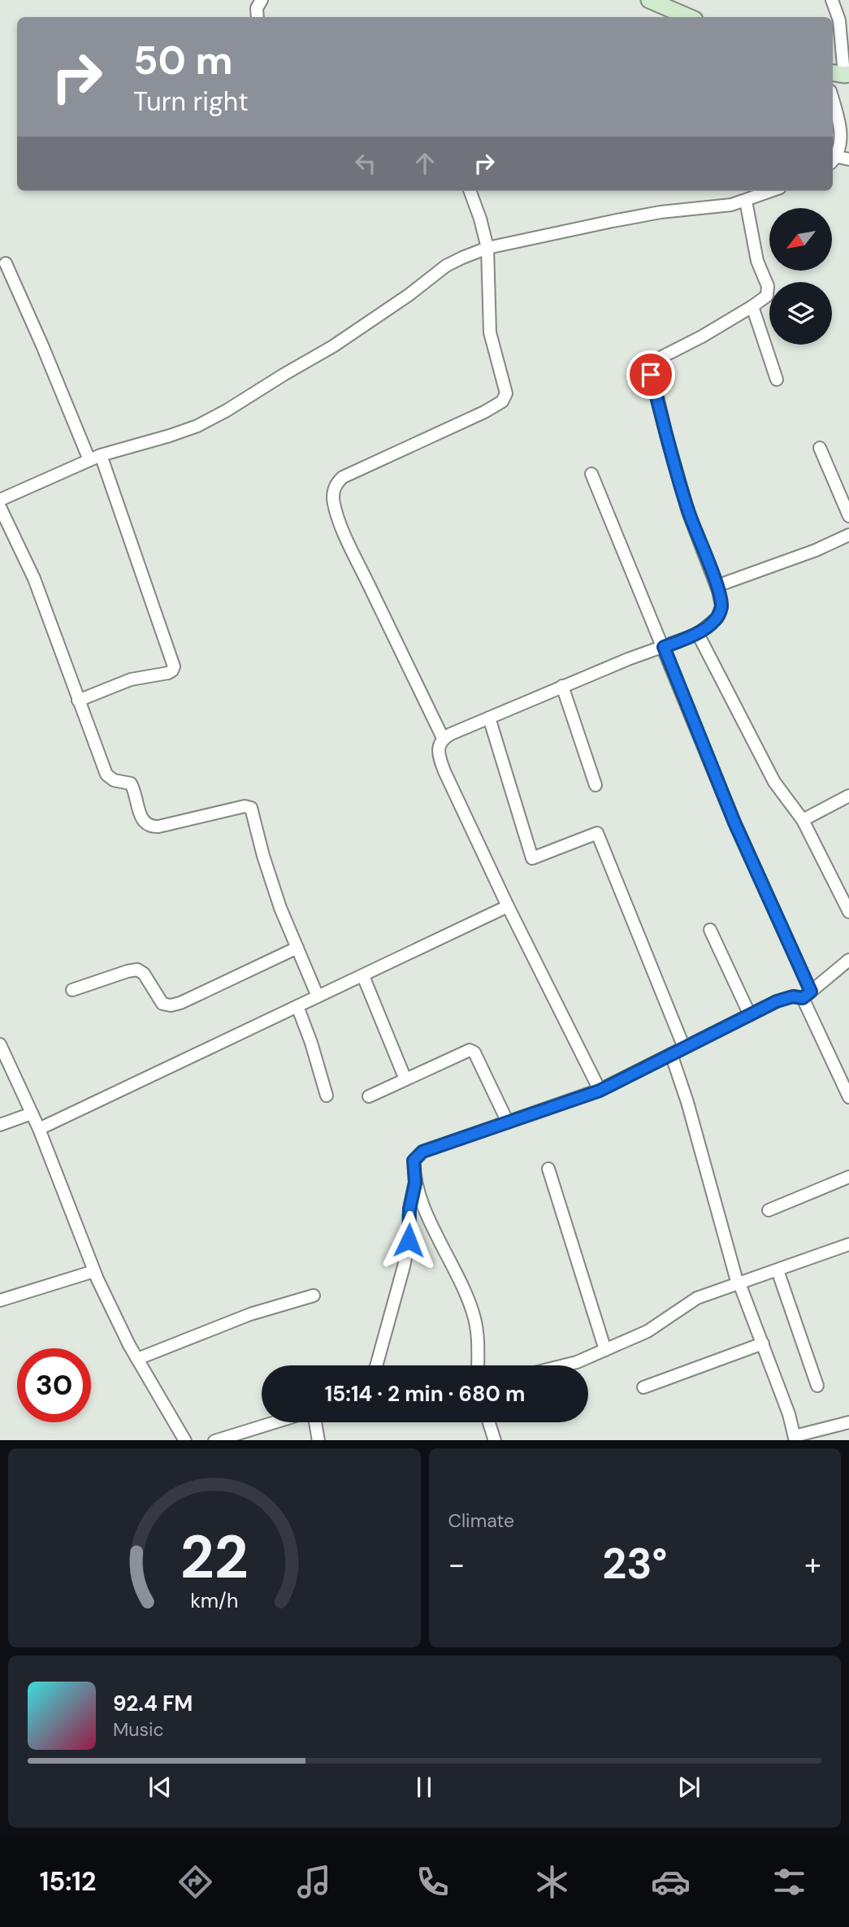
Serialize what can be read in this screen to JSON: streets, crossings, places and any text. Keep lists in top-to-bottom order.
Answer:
{
  "north": "bottom left",
  "page": {
    "turn": ["50 m", "Turn right"],
    "limit": "30",
    "trip": "15:14 · 2 min · 680 m",
    "tile": "Climate",
    "heat": ["−", "23°", "+"],
    "song": ["92.4 FM", "Music"],
    "tabs": "15:12",
    "gauge": ["22", "km/h"]
  }
}
